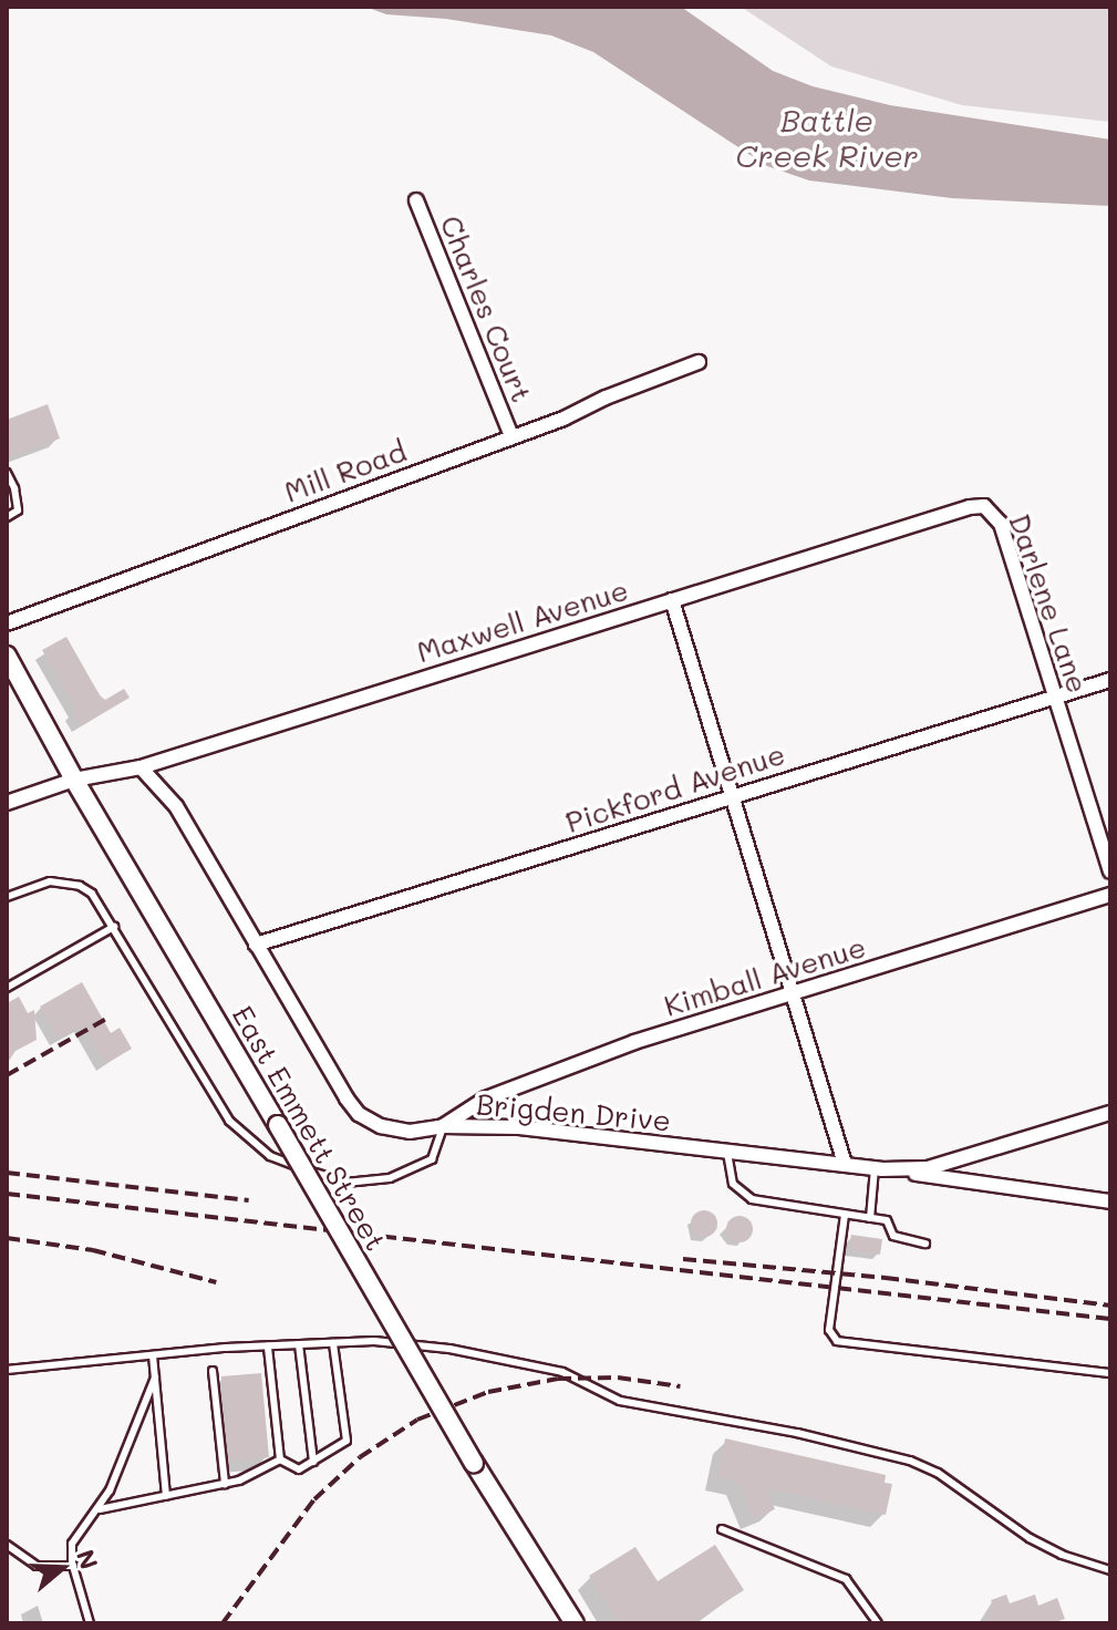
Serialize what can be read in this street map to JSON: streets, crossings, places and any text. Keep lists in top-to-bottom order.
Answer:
{
  "streets": {
    "street": [
      "Charles Court",
      "Mill Road",
      "Darlene Lane",
      "Maxwell Avenue",
      "Pickford Avenue",
      "Kimball Avenue",
      "Brigden Drive",
      "East Emmett Street"
    ]
  },
  "crossings": [
    ["Charles Court", "Mill Road"],
    ["Darlene Lane", "Maxwell Avenue"],
    ["Darlene Lane", "Pickford Avenue"],
    ["Maxwell Avenue", "Brigden Drive"],
    ["Maxwell Avenue", "East Emmett Street"],
    ["Pickford Avenue", "Brigden Drive"],
    ["Kimball Avenue", "Brigden Drive"]
  ],
  "water": ["Battle Creek River"],
  "north": "right"
}
